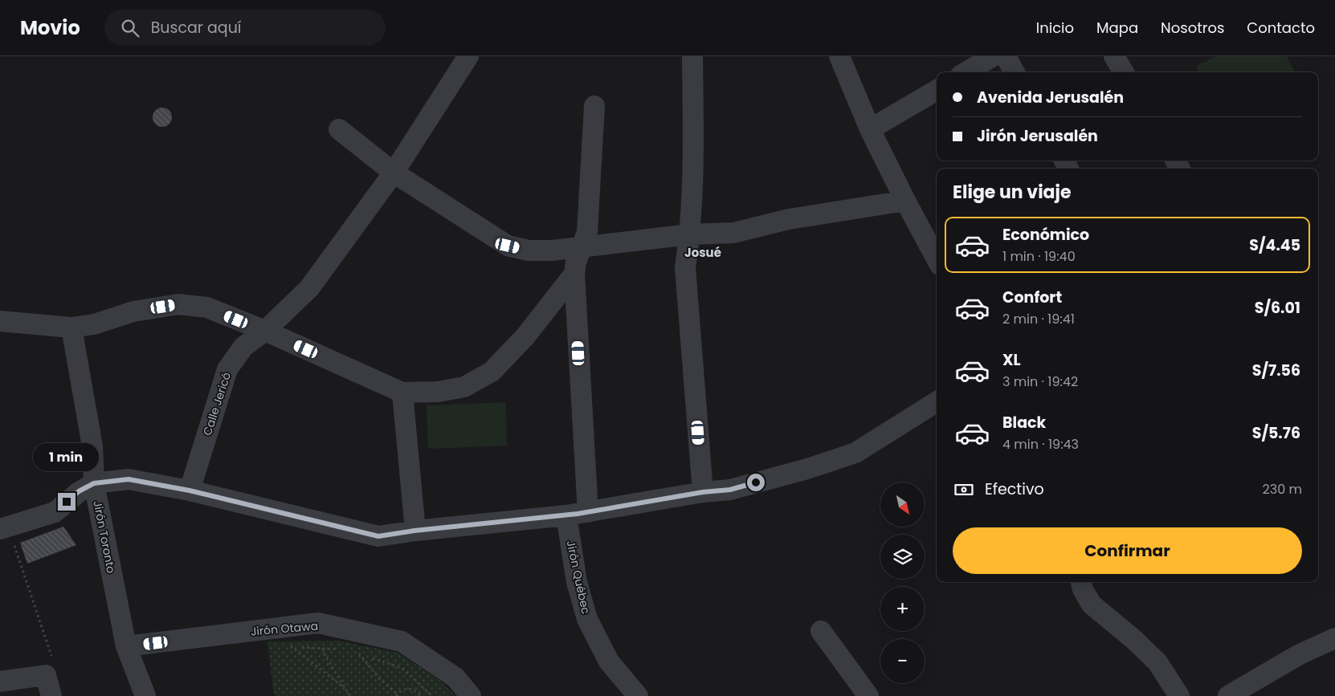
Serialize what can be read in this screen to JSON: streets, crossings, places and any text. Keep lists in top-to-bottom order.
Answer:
{
  "streets": {
    "street": [
      "Calle Jericó",
      "Jirón Toronto",
      "Jirón Québec",
      "Jirón Otawa"
    ]
  },
  "crossings": [
    ["Jirón Toronto", "Jirón Otawa"]
  ],
  "districts": ["Josué"],
  "north": "bottom right",
  "page": {
    "header": "Movio",
    "search": "Buscar aquí",
    "nav": [
      "Inicio",
      "Mapa",
      "Nosotros",
      "Contacto"
    ],
    "banner": ["Avenida Jerusalén", "Jirón Jerusalén"],
    "heading": "Elige un viaje",
    "list": [
      {
        "name": "Económico",
        "note": "1 min · 19:40",
        "value": "S/4.45"
      },
      {
        "name": "Confort",
        "note": "2 min · 19:41",
        "value": "S/6.01"
      },
      {
        "name": "XL",
        "note": "3 min · 19:42",
        "value": "S/7.56"
      },
      {
        "name": "Black",
        "note": "4 min · 19:43",
        "value": "S/5.76"
      }
    ],
    "bubble": "1 min",
    "pay": ["Efectivo", "230 m"],
    "map_buttons": ["+", "−"],
    "buttons": "Confirmar"
  }
}
